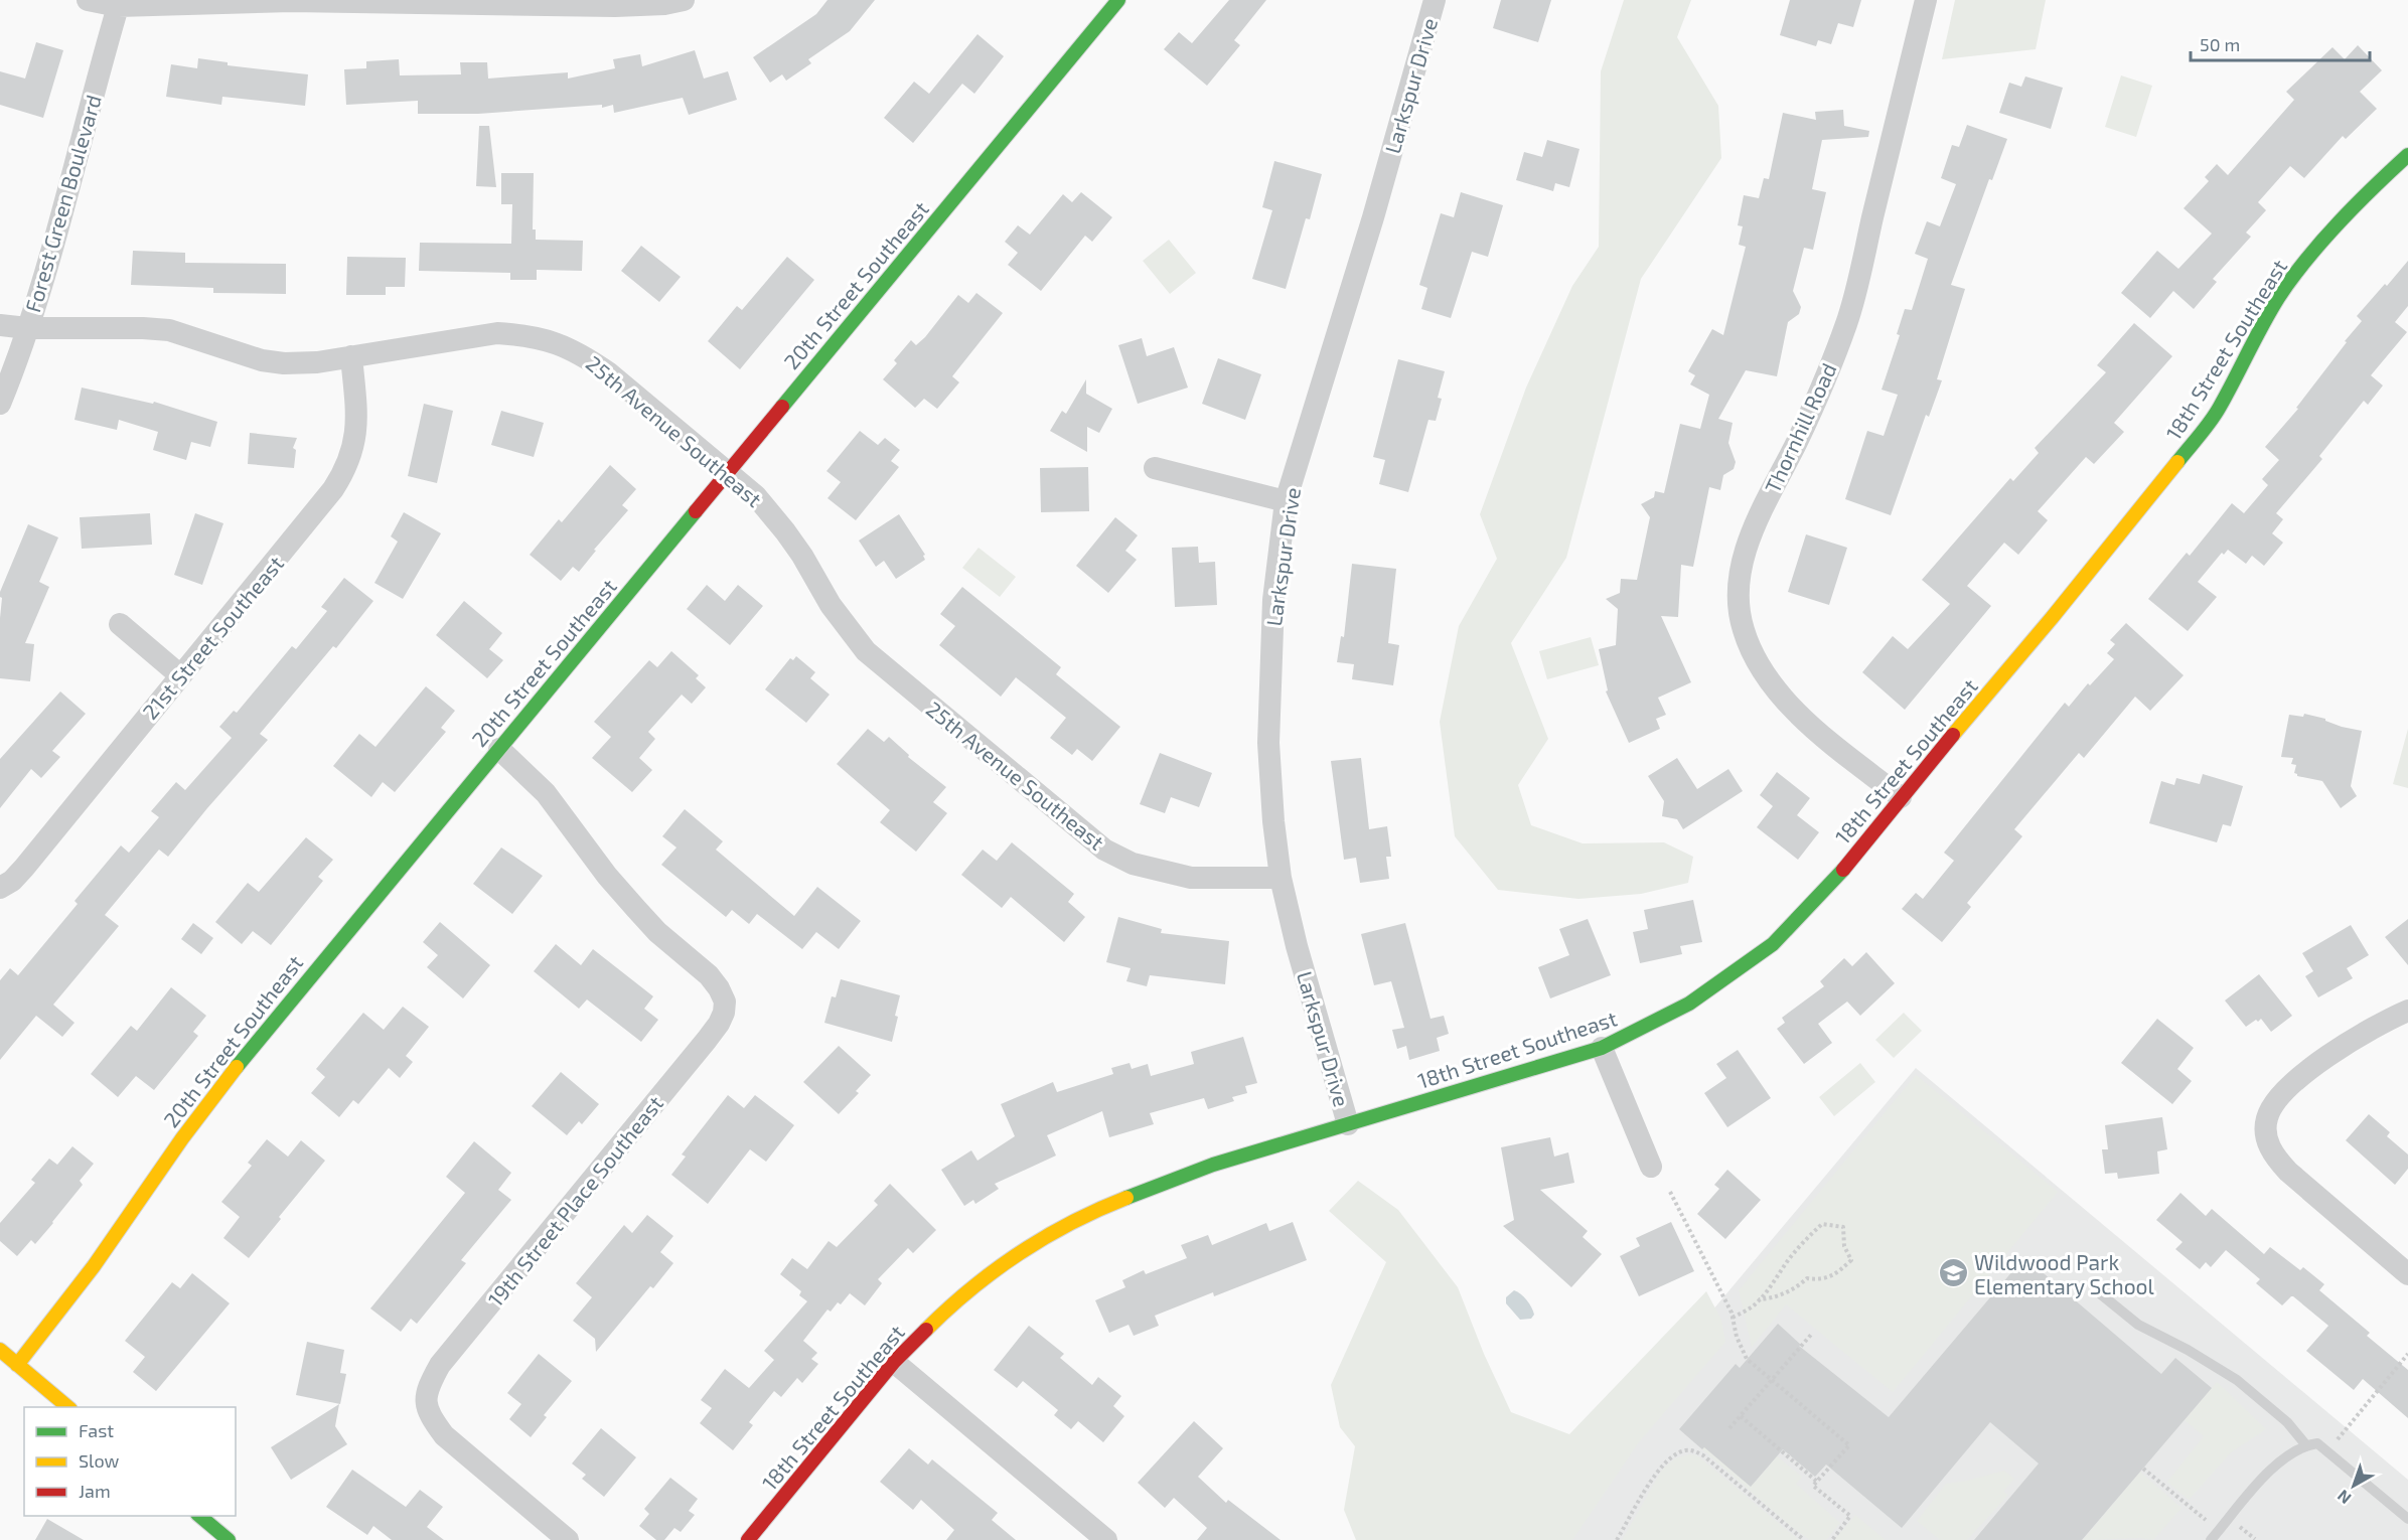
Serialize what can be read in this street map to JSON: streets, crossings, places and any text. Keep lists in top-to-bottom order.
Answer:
{
  "streets": {
    "street": [
      "Larkspur Drive",
      "Forest Green Boulevard",
      "20th Street Southeast",
      "18th Street Southeast",
      "Thornhill Road",
      "25th Avenue Southeast",
      "21st Street Southeast",
      "19th Street Place Southeast"
    ]
  },
  "crossings": [
    ["Larkspur Drive", "18th Street Southeast"],
    ["Larkspur Drive", "25th Avenue Southeast"],
    ["Forest Green Boulevard", "25th Avenue Southeast"],
    ["20th Street Southeast", "25th Avenue Southeast"],
    ["20th Street Southeast", "19th Street Place Southeast"],
    ["18th Street Southeast", "Thornhill Road"],
    ["25th Avenue Southeast", "21st Street Southeast"]
  ],
  "places": {
    "school or university": ["Wildwood Park Elementary School"]
  },
  "legend": ["Fast", "Slow", "Jam"],
  "scale_bar": "50 m",
  "north": "bottom left"
}
